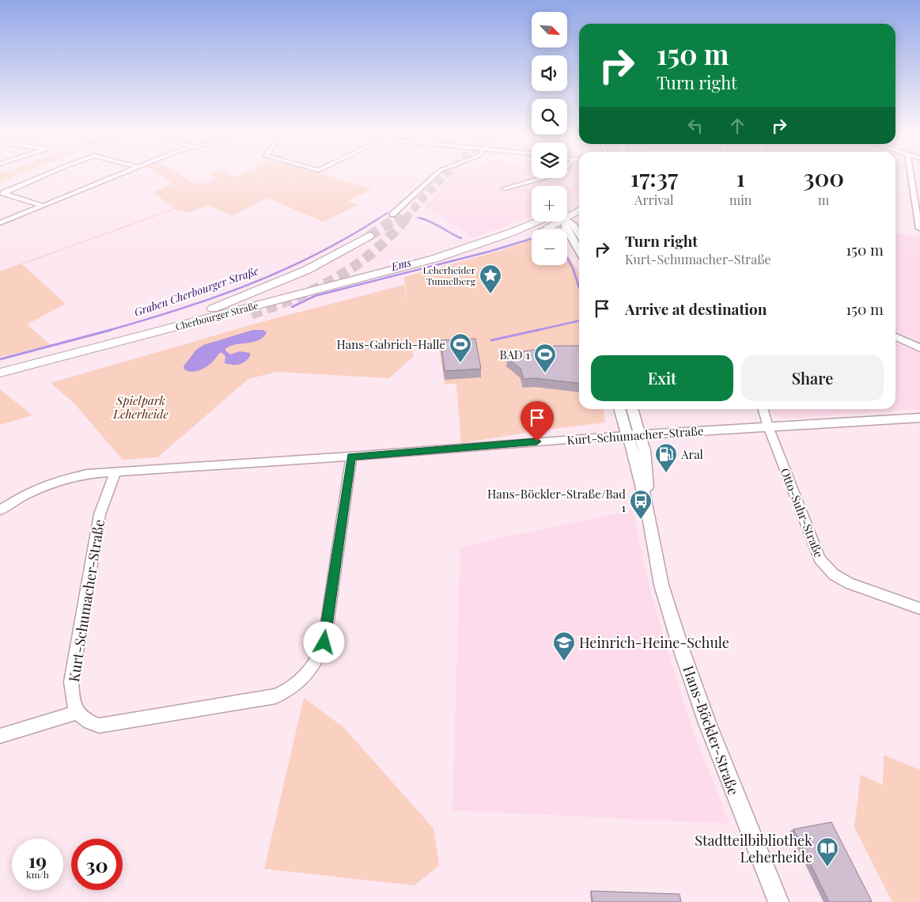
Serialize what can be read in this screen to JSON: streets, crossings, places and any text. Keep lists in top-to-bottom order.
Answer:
{
  "streets": {
    "main road": ["Cherbourger Straße"],
    "street": ["Kurt-Schumacher-Straße", "Otto-Suhr-Straße", "Hans-Böckler-Straße"]
  },
  "crossings": [
    ["Kurt-Schumacher-Straße", "Otto-Suhr-Straße"],
    ["Kurt-Schumacher-Straße", "Hans-Böckler-Straße"]
  ],
  "water": ["Ems", "Graben Cherbourger Straße"],
  "parks": ["Spielpark Leherheide"],
  "places": {
    "place": ["Leherheider Tunnelberg"],
    "sports": ["Hans-Gabrich-Halle", "BAD 1"],
    "fuel station": ["Aral"],
    "bus stop": ["Hans-Böckler-Straße/Bad 1"],
    "school or university": ["Heinrich-Heine-Schule"],
    "library": ["Stadtteilbibliothek Leherheide"]
  },
  "north": "bottom right",
  "page": {
    "map_buttons": ["+", "−"],
    "turn": ["150 m", "Turn right"],
    "eta": [
      "17:37",
      "Arrival",
      "1",
      "min",
      "300",
      "m"
    ],
    "list": [
      {
        "name": "Turn right",
        "note": "Kurt-Schumacher-Straße",
        "value": "150 m"
      },
      {
        "name": "Arrive at destination",
        "value": "150 m"
      }
    ],
    "buttons": ["Exit", "Share"],
    "speed": "19 km/h",
    "limit": "30"
  }
}
